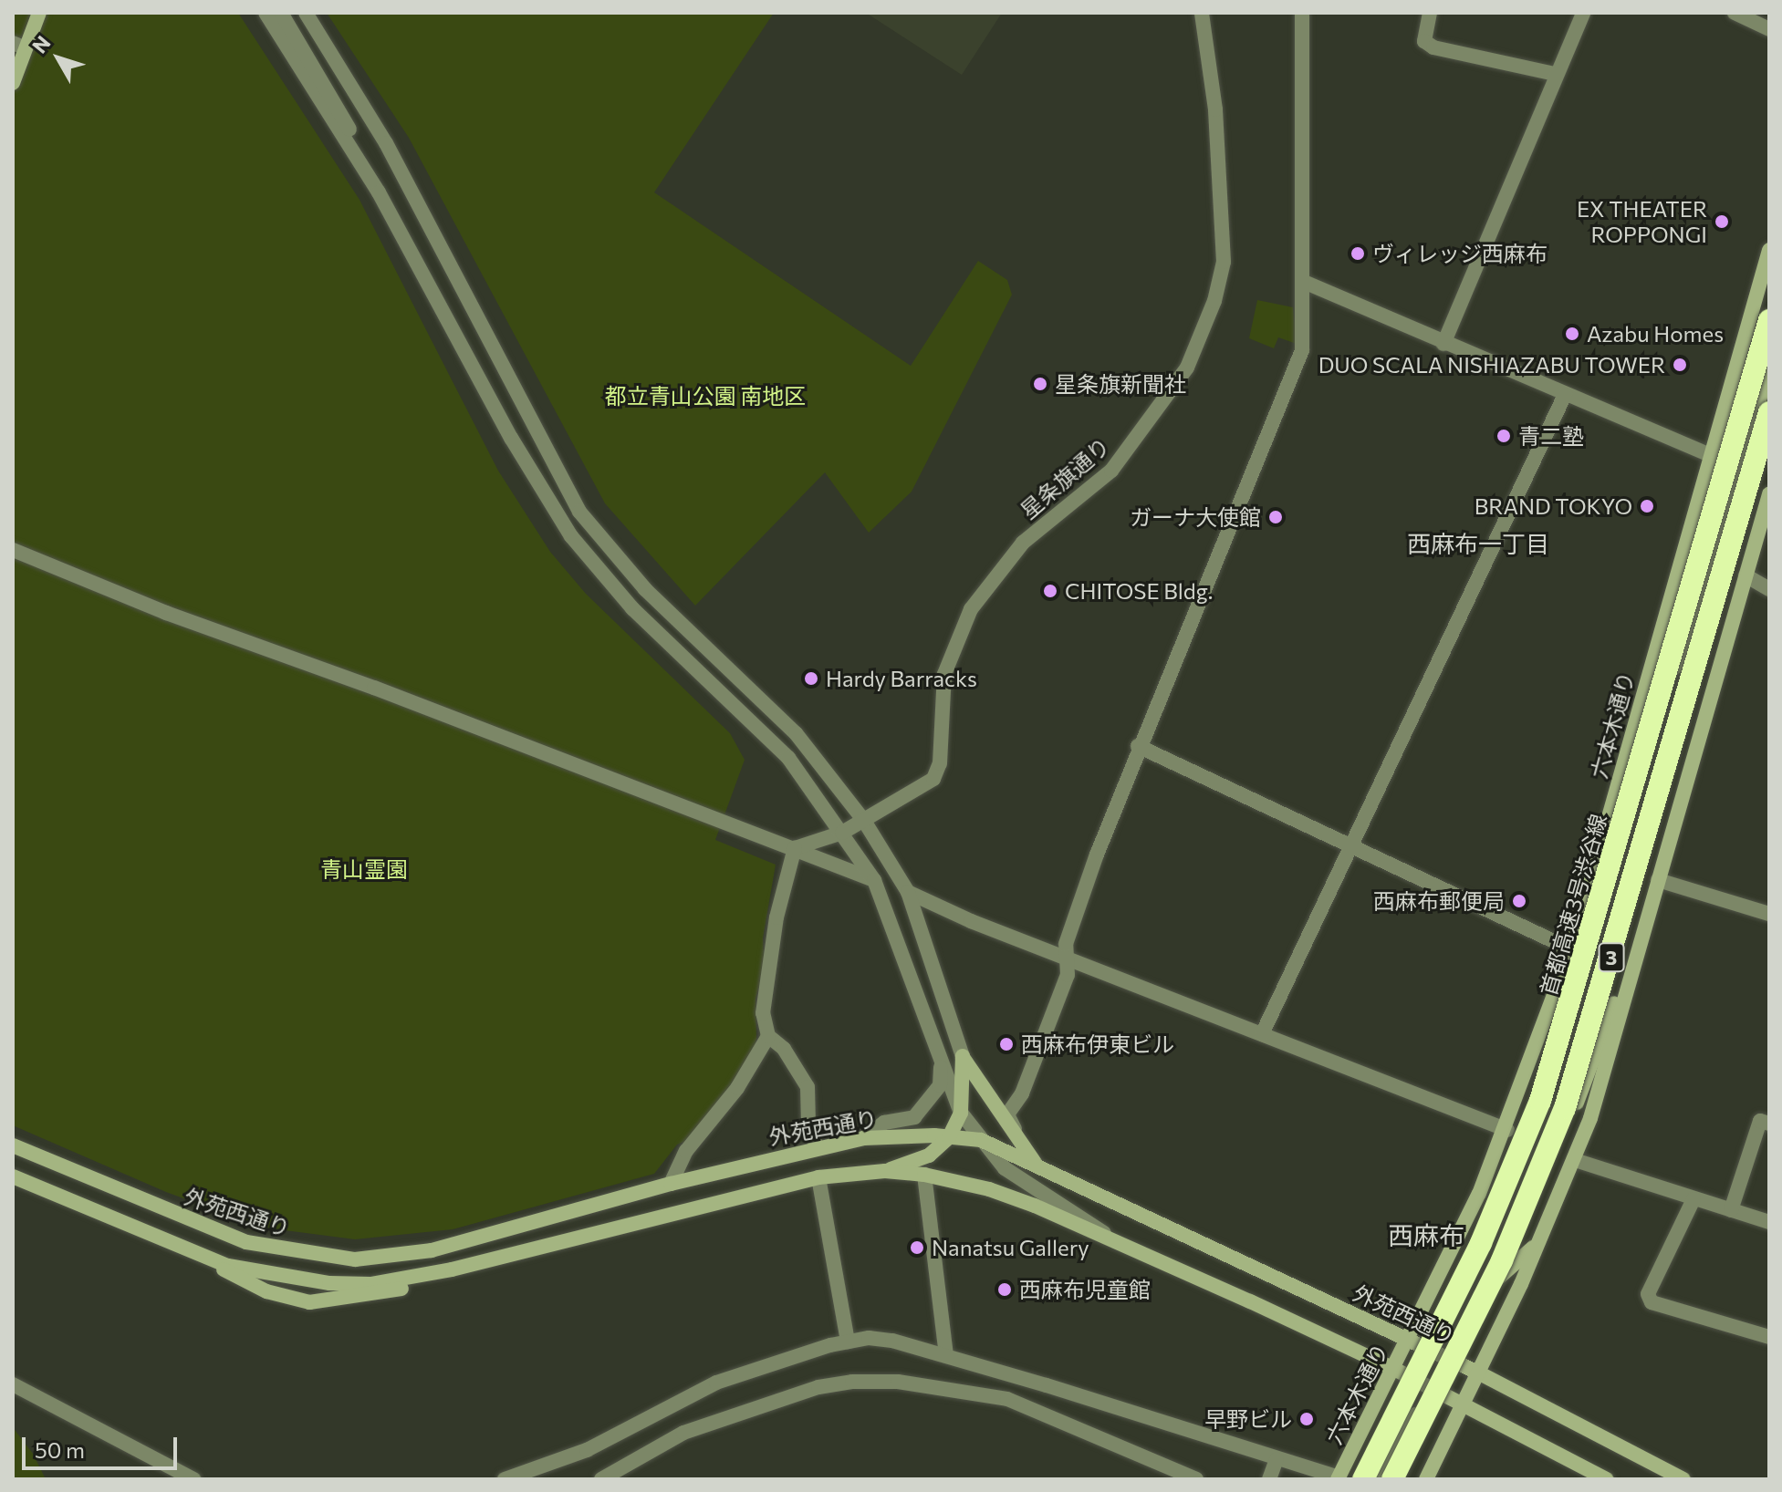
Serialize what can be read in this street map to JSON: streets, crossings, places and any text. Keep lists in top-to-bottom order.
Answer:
{
  "streets": {
    "highway": ["首都高速3号渋谷線", "3"],
    "main road": ["六本木通り", "外苑西通り"],
    "street": ["星条旗通り"]
  },
  "crossings": [
    ["六本木通り", "外苑西通り"]
  ],
  "districts": ["西麻布一丁目", "西麻布"],
  "parks": ["都立青山公園 南地区", "青山霊園"],
  "places": [
    "EX THEATER ROPPONGI",
    "ヴィレッジ西麻布",
    "Azabu Homes",
    "DUO SCALA NISHIAZABU TOWER",
    "星条旗新聞社",
    "青二塾",
    "BRAND TOKYO",
    "ガーナ大使館",
    "CHITOSE Bldg.",
    "Hardy Barracks",
    "西麻布郵便局",
    "西麻布伊東ビル",
    "Nanatsu Gallery",
    "西麻布児童館",
    "早野ビル"
  ],
  "scale_bar": "50 m",
  "north": "top left"
}
